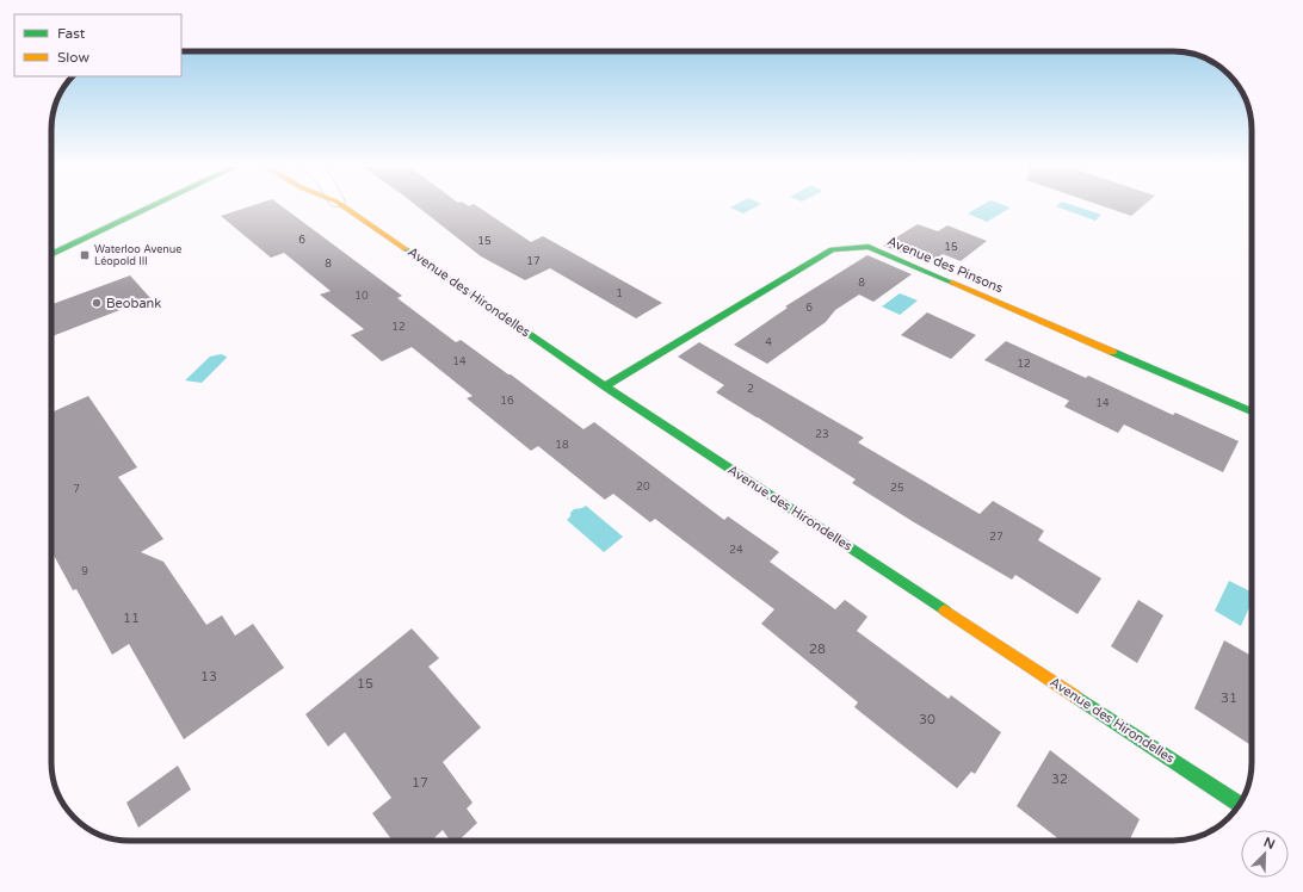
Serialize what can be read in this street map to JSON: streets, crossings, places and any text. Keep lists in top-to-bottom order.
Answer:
{
  "streets": {
    "street": ["Avenue des Pinsons", "Avenue des Hirondelles"]
  },
  "crossings": [
    ["Avenue des Pinsons", "Avenue des Hirondelles"]
  ],
  "places": {
    "transit": ["Waterloo Avenue Léopold III"],
    "other": ["Beobank"]
  },
  "house_numbers": [
    "6",
    "15",
    "15",
    "17",
    "8",
    "8",
    "1",
    "10",
    "6",
    "12",
    "4",
    "14",
    "12",
    "2",
    "16",
    "14",
    "23",
    "18",
    "20",
    "25",
    "7",
    "27",
    "24",
    "9",
    "11",
    "28",
    "13",
    "15",
    "31",
    "30",
    "32",
    "17"
  ],
  "legend": ["Fast", "Slow"],
  "north": "top right"
}
